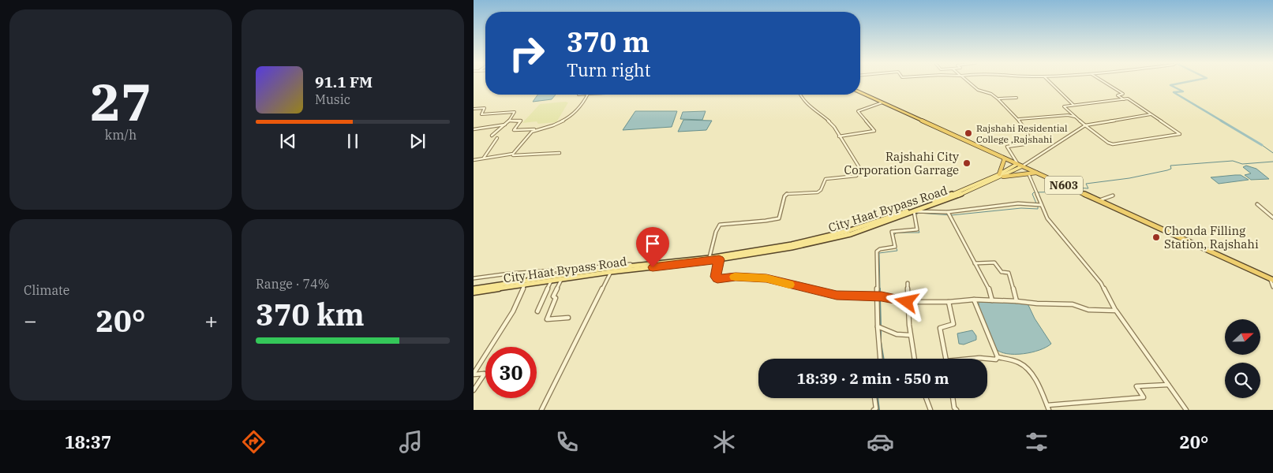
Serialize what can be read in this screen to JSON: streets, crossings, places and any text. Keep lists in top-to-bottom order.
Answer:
{
  "streets": {
    "highway": ["N603"],
    "main road": ["City Haat Bypass Road"]
  },
  "crossings": [
    ["N603", "City Haat Bypass Road"]
  ],
  "places": ["Rajshahi Residential College ,Rajshahi", "Rajshahi City Corporation Garrage", "Chonda Filling Station, Rajshahi"],
  "north": "right",
  "page": {
    "tile": [
      ["27", "km/h"],
      "Climate",
      ["Range · 74%", "370 km"]
    ],
    "turn": ["370 m", "Turn right"],
    "song": ["91.1 FM", "Music"],
    "heat": ["−", "20°", "+"],
    "limit": "30",
    "trip": "18:39 · 2 min · 550 m",
    "tabs": ["18:37", "20°"]
  }
}
